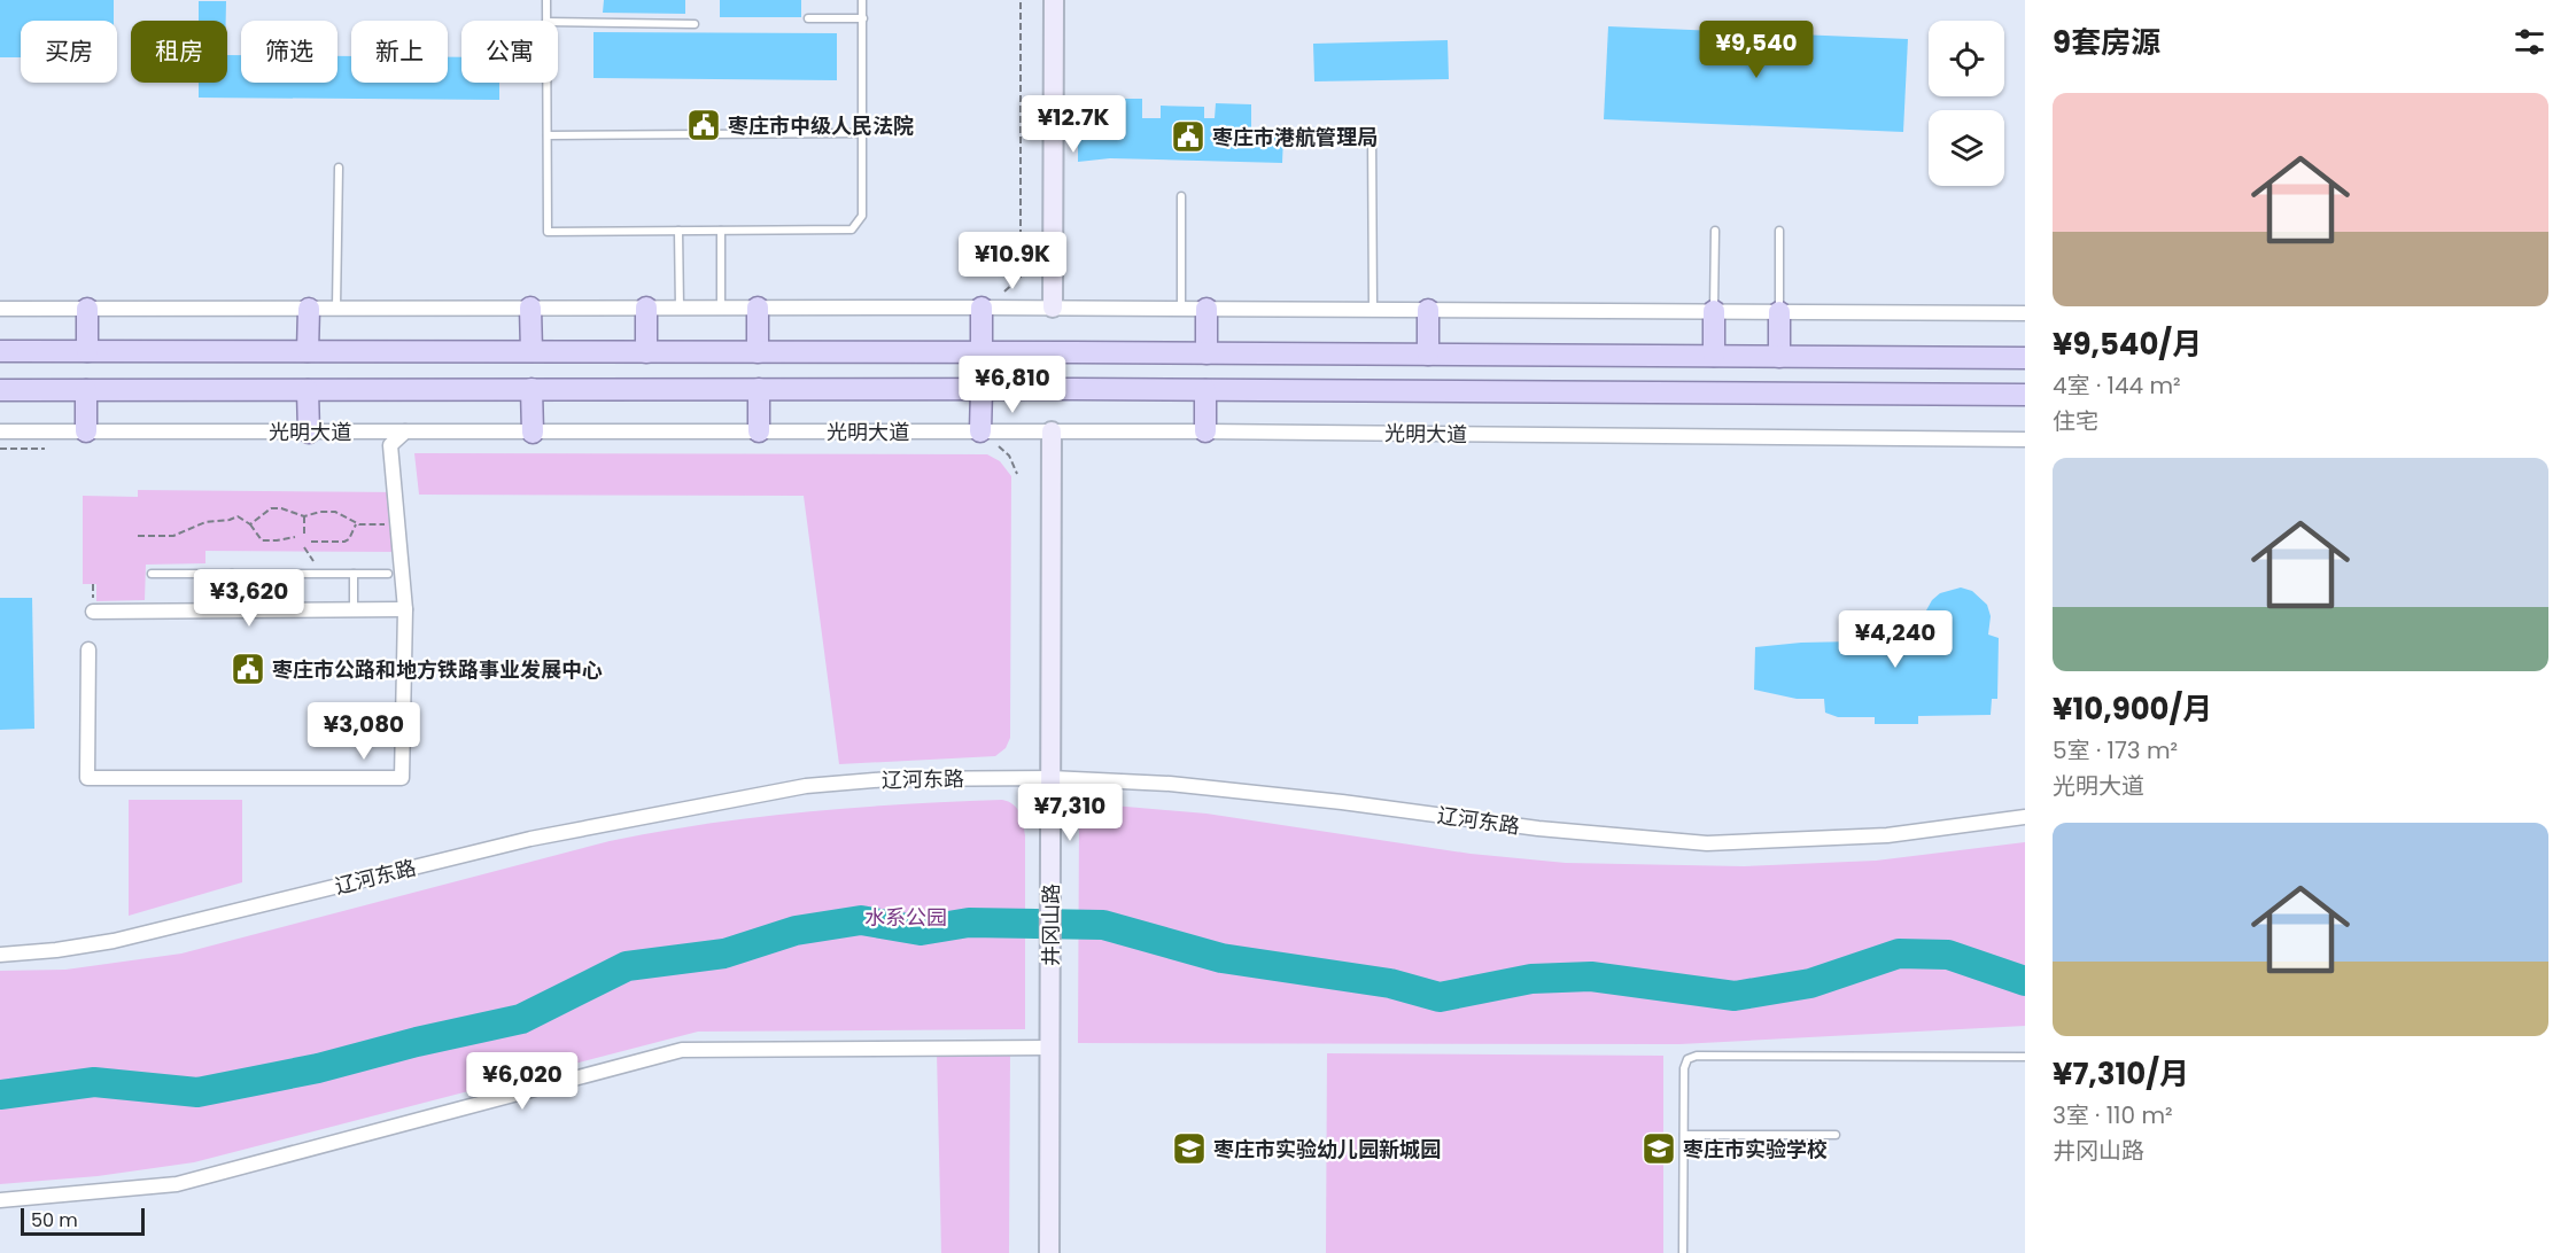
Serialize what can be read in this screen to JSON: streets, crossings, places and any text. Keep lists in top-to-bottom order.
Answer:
{
  "streets": {
    "main road": ["光明大道"],
    "street": ["辽河东路", "井冈山路"]
  },
  "crossings": [
    ["光明大道", "井冈山路"],
    ["辽河东路", "井冈山路"]
  ],
  "parks": ["水系公园"],
  "places": {
    "public building": ["枣庄市中级人民法院", "枣庄市港航管理局", "枣庄市公路和地方铁路事业发展中心"],
    "school or university": ["枣庄市实验幼儿园新城园", "枣庄市实验学校"]
  },
  "scale_bar": "50 m",
  "page": {
    "heading": "9套房源",
    "price": [
      "¥9,540",
      "¥12.7K",
      "¥10.9K",
      "¥6,810",
      "¥3,620",
      "¥4,240",
      "¥3,080",
      "¥7,310",
      "¥6,020"
    ],
    "chip": [
      "买房",
      "租房",
      "筛选",
      "新上",
      "公寓"
    ],
    "list": [
      {
        "name": "¥9,540/月",
        "note": "4室 · 144 m² · 住宅"
      },
      {
        "name": "¥10,900/月",
        "note": "5室 · 173 m² · 光明大道"
      },
      {
        "name": "¥7,310/月",
        "note": "3室 · 110 m² · 井冈山路"
      }
    ],
    "scale": "50 m"
  }
}
